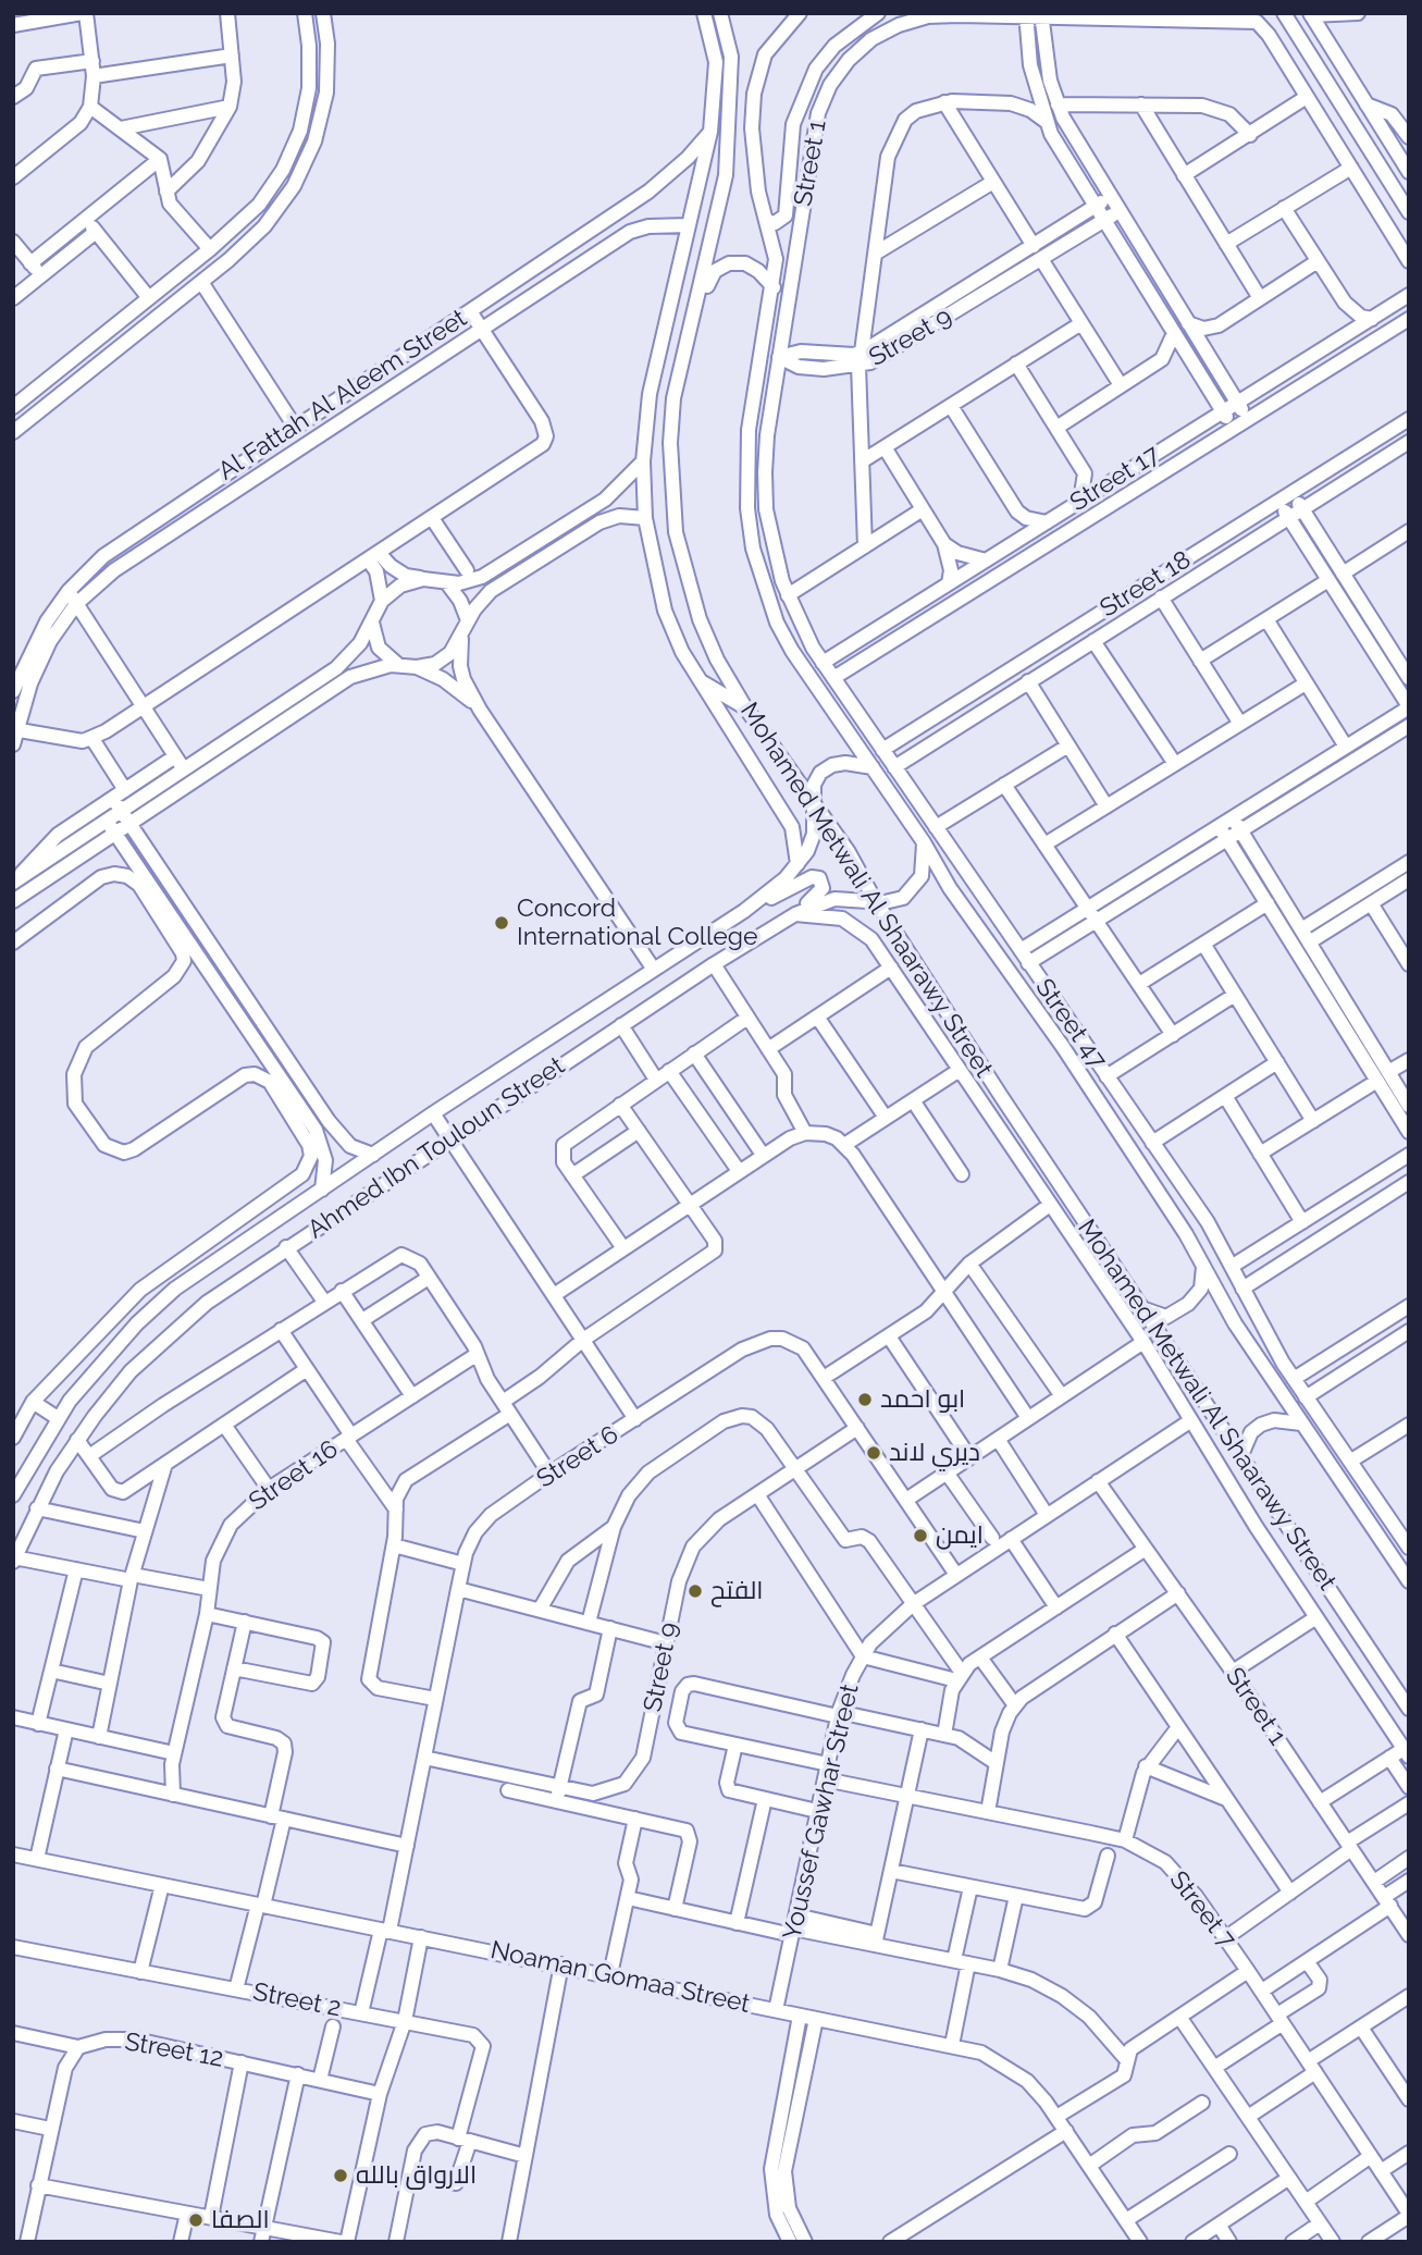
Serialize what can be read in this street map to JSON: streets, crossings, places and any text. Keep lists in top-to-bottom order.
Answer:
{
  "streets": {
    "street": [
      "Street 1",
      "Street 9",
      "Al Fattah Al Aleem Street",
      "Street 17",
      "Street 18",
      "Mohamed Metwali Al Shaarawy Street",
      "Street 47",
      "Ahmed Ibn Touloun Street",
      "Street 6",
      "Street 16",
      "Youssef Gawhar Street",
      "Street 7",
      "Noaman Gomaa Street",
      "Street 2",
      "Street 12"
    ]
  },
  "crossings": [
    ["Street 1", "Street 9"],
    ["Street 1", "Street 17"],
    ["Street 1", "Street 47"],
    ["Street 1", "Youssef Gawhar Street"],
    ["Street 9", "Street 6"],
    ["Street 17", "Street 47"],
    ["Street 18", "Street 47"],
    ["Mohamed Metwali Al Shaarawy Street", "Ahmed Ibn Touloun Street"],
    ["Street 6", "Youssef Gawhar Street"],
    ["Street 6", "Noaman Gomaa Street"],
    ["Street 6", "Street 2"],
    ["Youssef Gawhar Street", "Street 7"],
    ["Youssef Gawhar Street", "Noaman Gomaa Street"]
  ],
  "places": [
    "Concord International College",
    "ابو احمد",
    "ديري لاند",
    "ايمن",
    "الفتح",
    "الارواق بالله",
    "الصفا"
  ]
}
